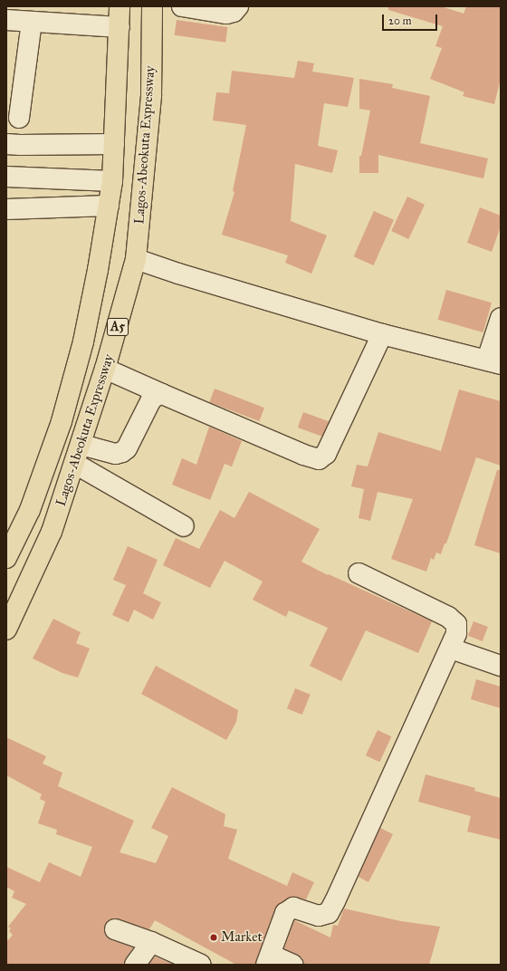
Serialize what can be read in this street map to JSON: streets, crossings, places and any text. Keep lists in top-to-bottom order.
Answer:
{
  "streets": {
    "highway": ["Lagos-Abeokuta Expressway", "A5"]
  },
  "places": ["Market"],
  "scale_bar": "20 m"
}
